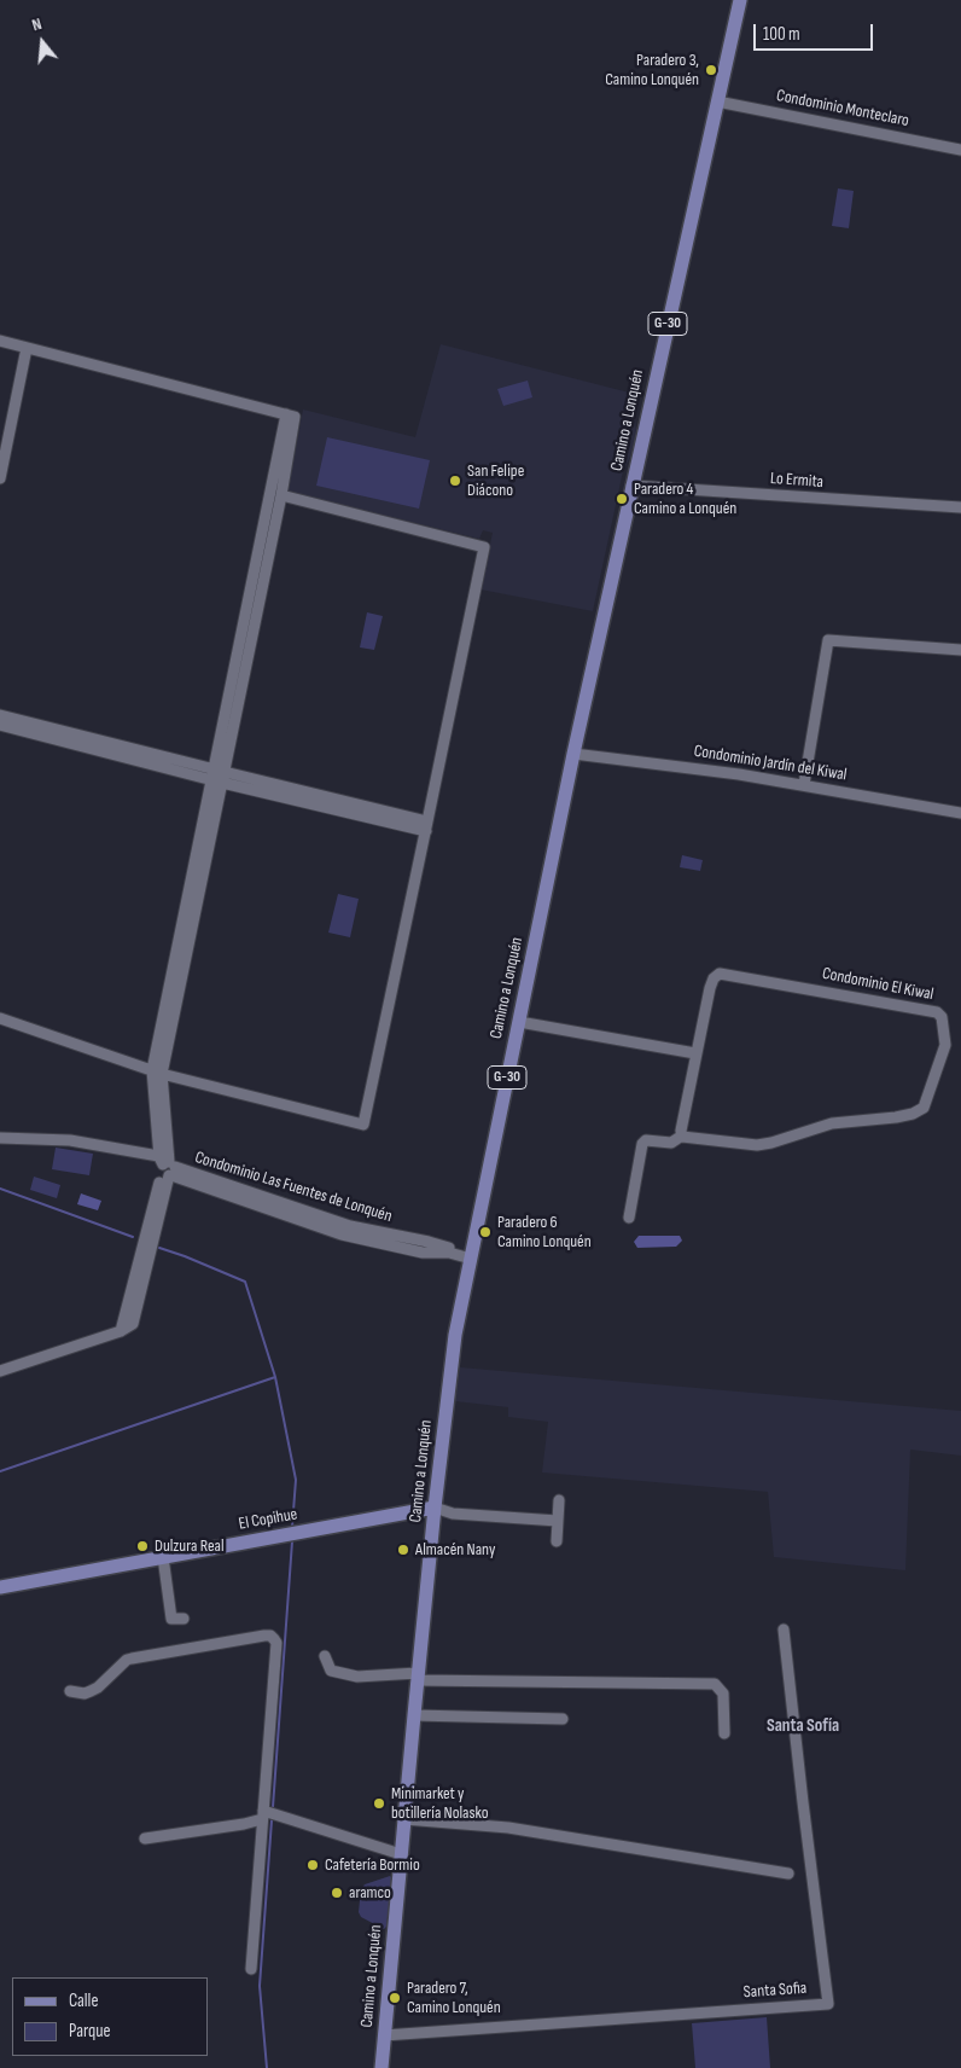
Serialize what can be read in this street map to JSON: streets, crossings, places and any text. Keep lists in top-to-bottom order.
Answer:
{
  "streets": {
    "main road": ["G-30", "Camino a Lonquén", "El Copihue"],
    "street": [
      "Condominio Monteclaro",
      "Lo Ermita",
      "Condominio Jardín del Kiwal",
      "Condominio El Kiwal",
      "Condominio Las Fuentes de Lonquén",
      "Santa Sofia"
    ]
  },
  "crossings": [
    ["Condominio Monteclaro", "Camino a Lonquén"],
    ["Camino a Lonquén", "Lo Ermita"],
    ["Camino a Lonquén", "Condominio Jardín del Kiwal"],
    ["Camino a Lonquén", "Condominio Las Fuentes de Lonquén"],
    ["Camino a Lonquén", "El Copihue"],
    ["Camino a Lonquén", "Santa Sofia"]
  ],
  "districts": ["Santa Sofía"],
  "places": [
    "Paradero 3, Camino Lonquén",
    "San Felipe Diácono",
    "Paradero 4 Camino a Lonquén",
    "Paradero 6 Camino Lonquén",
    "Dulzura Real",
    "Almacén Nany",
    "Minimarket y botillería Nolasko",
    "Cafetería Bormio",
    "aramco",
    "Paradero 7, Camino Lonquén"
  ],
  "legend": ["Calle", "Parque"],
  "scale_bar": "100 m",
  "north": "top"
}
